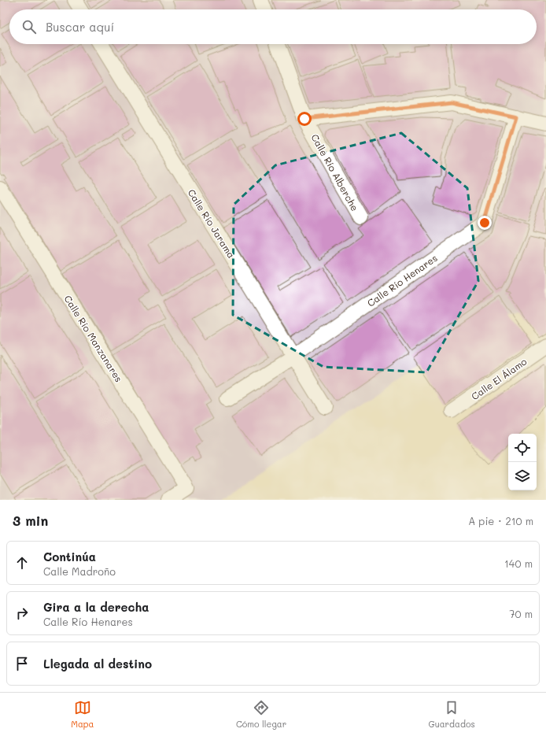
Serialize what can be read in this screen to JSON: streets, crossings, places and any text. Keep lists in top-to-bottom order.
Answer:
{
  "streets": {
    "street": [
      "Calle Río Alberche",
      "Calle Río Jarama",
      "Calle Río Henares",
      "Calle Río Manzanares",
      "Calle El Álamo"
    ]
  },
  "crossings": [
    ["Calle Río Jarama", "Calle Río Henares"]
  ],
  "page": {
    "search": "Buscar aquí",
    "heading": ["3 min", "A pie · 210 m"],
    "list": [
      ["Continúa", "Calle Madroño", "140 m"],
      ["Gira a la derecha", "Calle Río Henares", "70 m"],
      "Llegada al destino"
    ],
    "nav": ["Mapa", "Cómo llegar", "Guardados"]
  }
}
